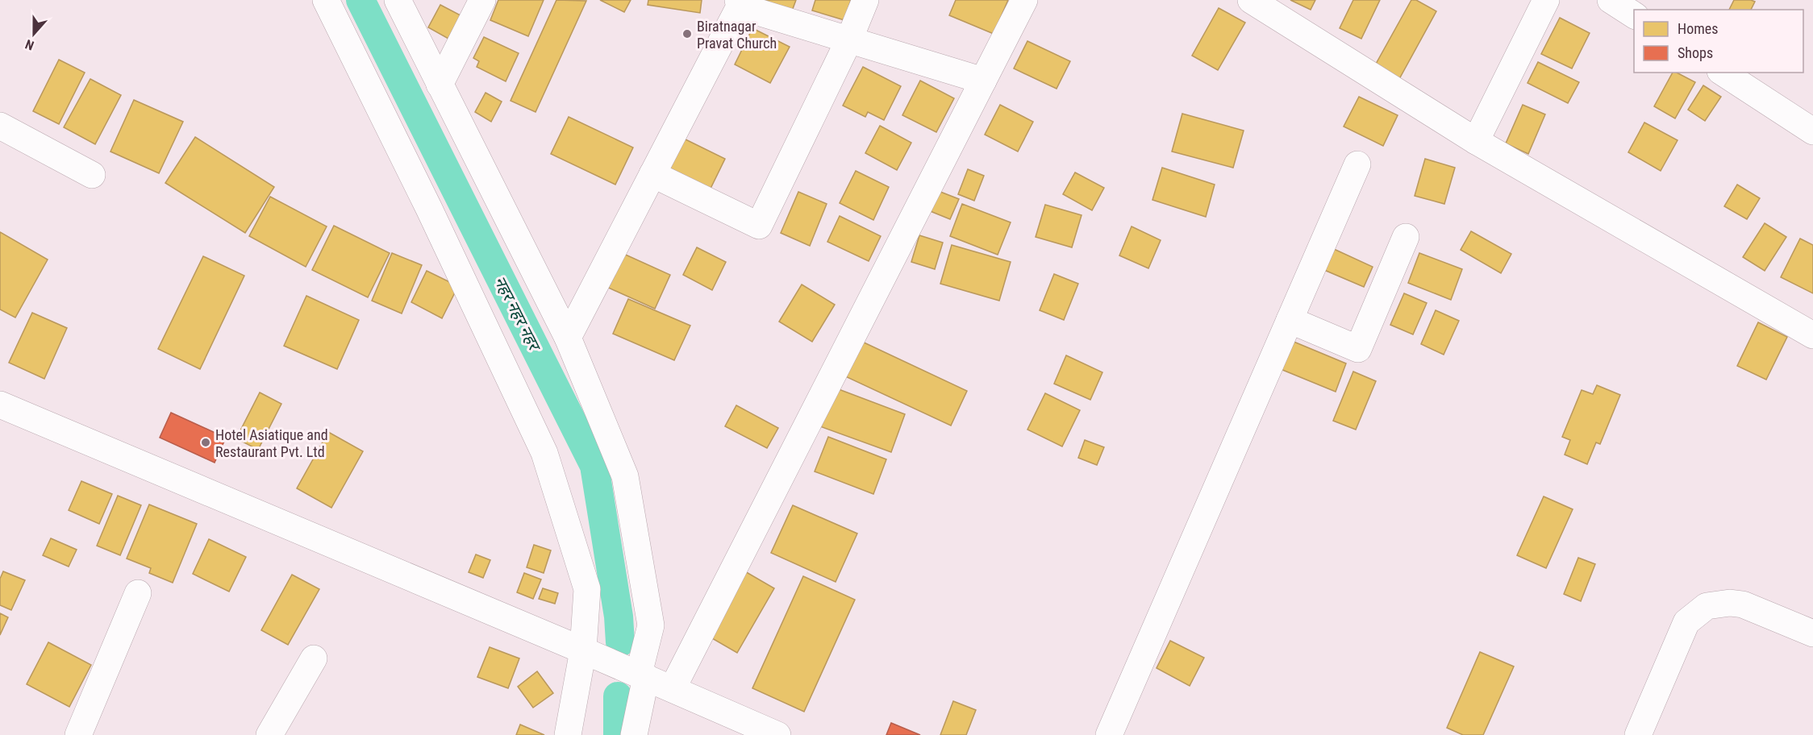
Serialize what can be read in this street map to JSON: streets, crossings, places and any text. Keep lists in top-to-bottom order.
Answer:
{
  "water": ["नहर नहर नहर"],
  "places": ["Biratnagar Pravat Church", "Hotel Asiatique and Restaurant Pvt. Ltd"],
  "legend": ["Homes", "Shops"],
  "north": "bottom"
}
